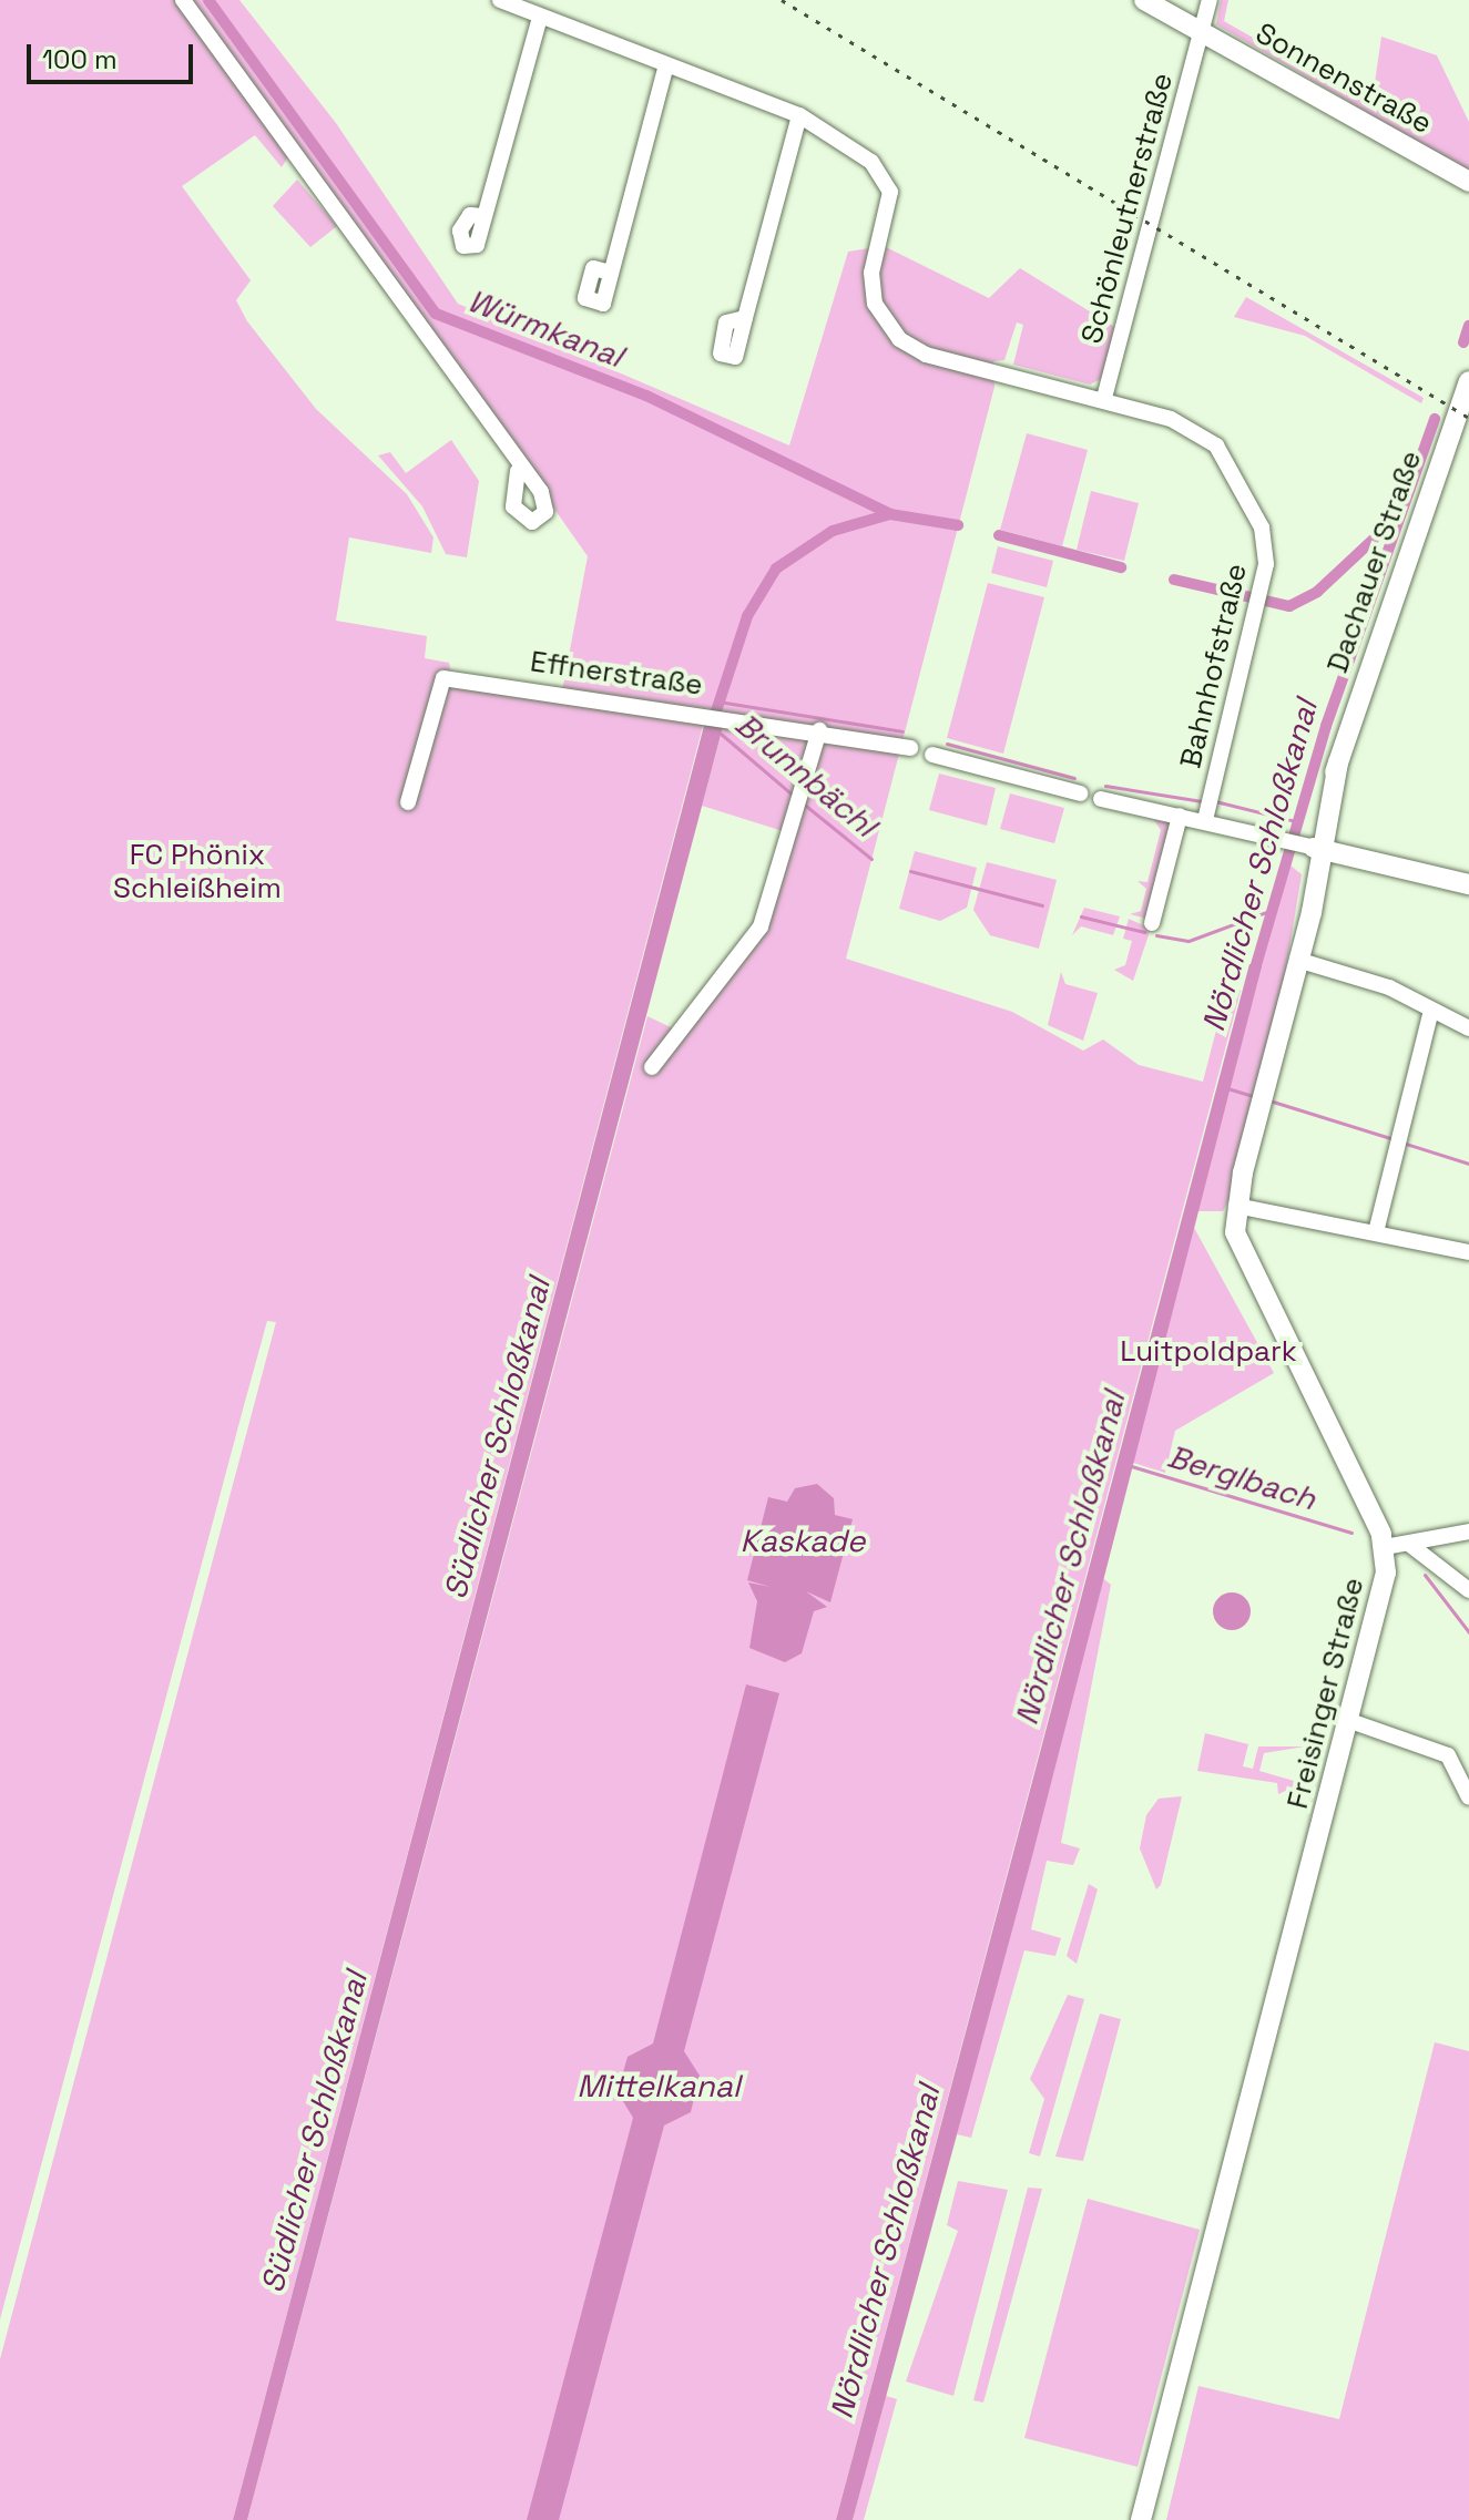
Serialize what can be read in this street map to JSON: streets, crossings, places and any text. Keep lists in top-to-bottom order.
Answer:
{
  "streets": {
    "main road": ["Sonnenstraße", "Dachauer Straße", "Freisinger Straße"],
    "street": ["Schönleutnerstraße", "Bahnhofstraße", "Effnerstraße"]
  },
  "crossings": [
    ["Sonnenstraße", "Schönleutnerstraße"],
    ["Schönleutnerstraße", "Bahnhofstraße"],
    ["Dachauer Straße", "Freisinger Straße"]
  ],
  "water": [
    "Würmkanal",
    "Brunnbächl",
    "Nördlicher Schloßkanal",
    "Südlicher Schloßkanal",
    "Berglbach",
    "Kaskade",
    "Mittelkanal"
  ],
  "parks": ["FC Phönix Schleißheim", "Luitpoldpark"],
  "scale_bar": "100 m"
}
